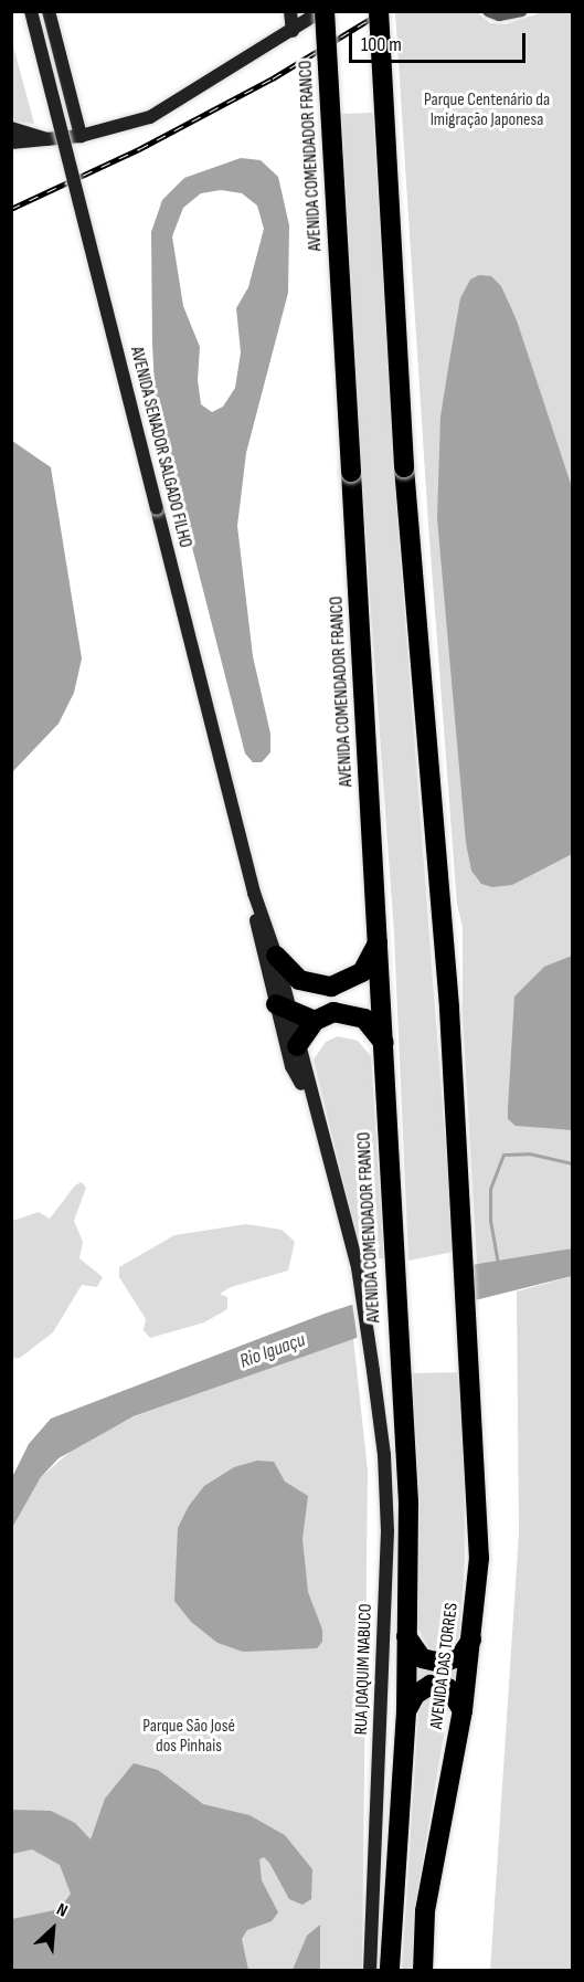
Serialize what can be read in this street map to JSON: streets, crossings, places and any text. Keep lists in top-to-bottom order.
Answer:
{
  "streets": {
    "highway": ["AVENIDA COMENDADOR FRANCO", "AVENIDA DAS TORRES"],
    "main road": ["AVENIDA SENADOR SALGADO FILHO", "RUA JOAQUIM NABUCO"]
  },
  "crossings": [
    ["AVENIDA COMENDADOR FRANCO", "AVENIDA DAS TORRES"],
    ["AVENIDA SENADOR SALGADO FILHO", "RUA JOAQUIM NABUCO"]
  ],
  "water": ["Rio Iguaçu"],
  "parks": ["Parque Centenário da Imigração Japonesa", "Parque São José dos Pinhais"],
  "scale_bar": "100 m",
  "north": "top right"
}
